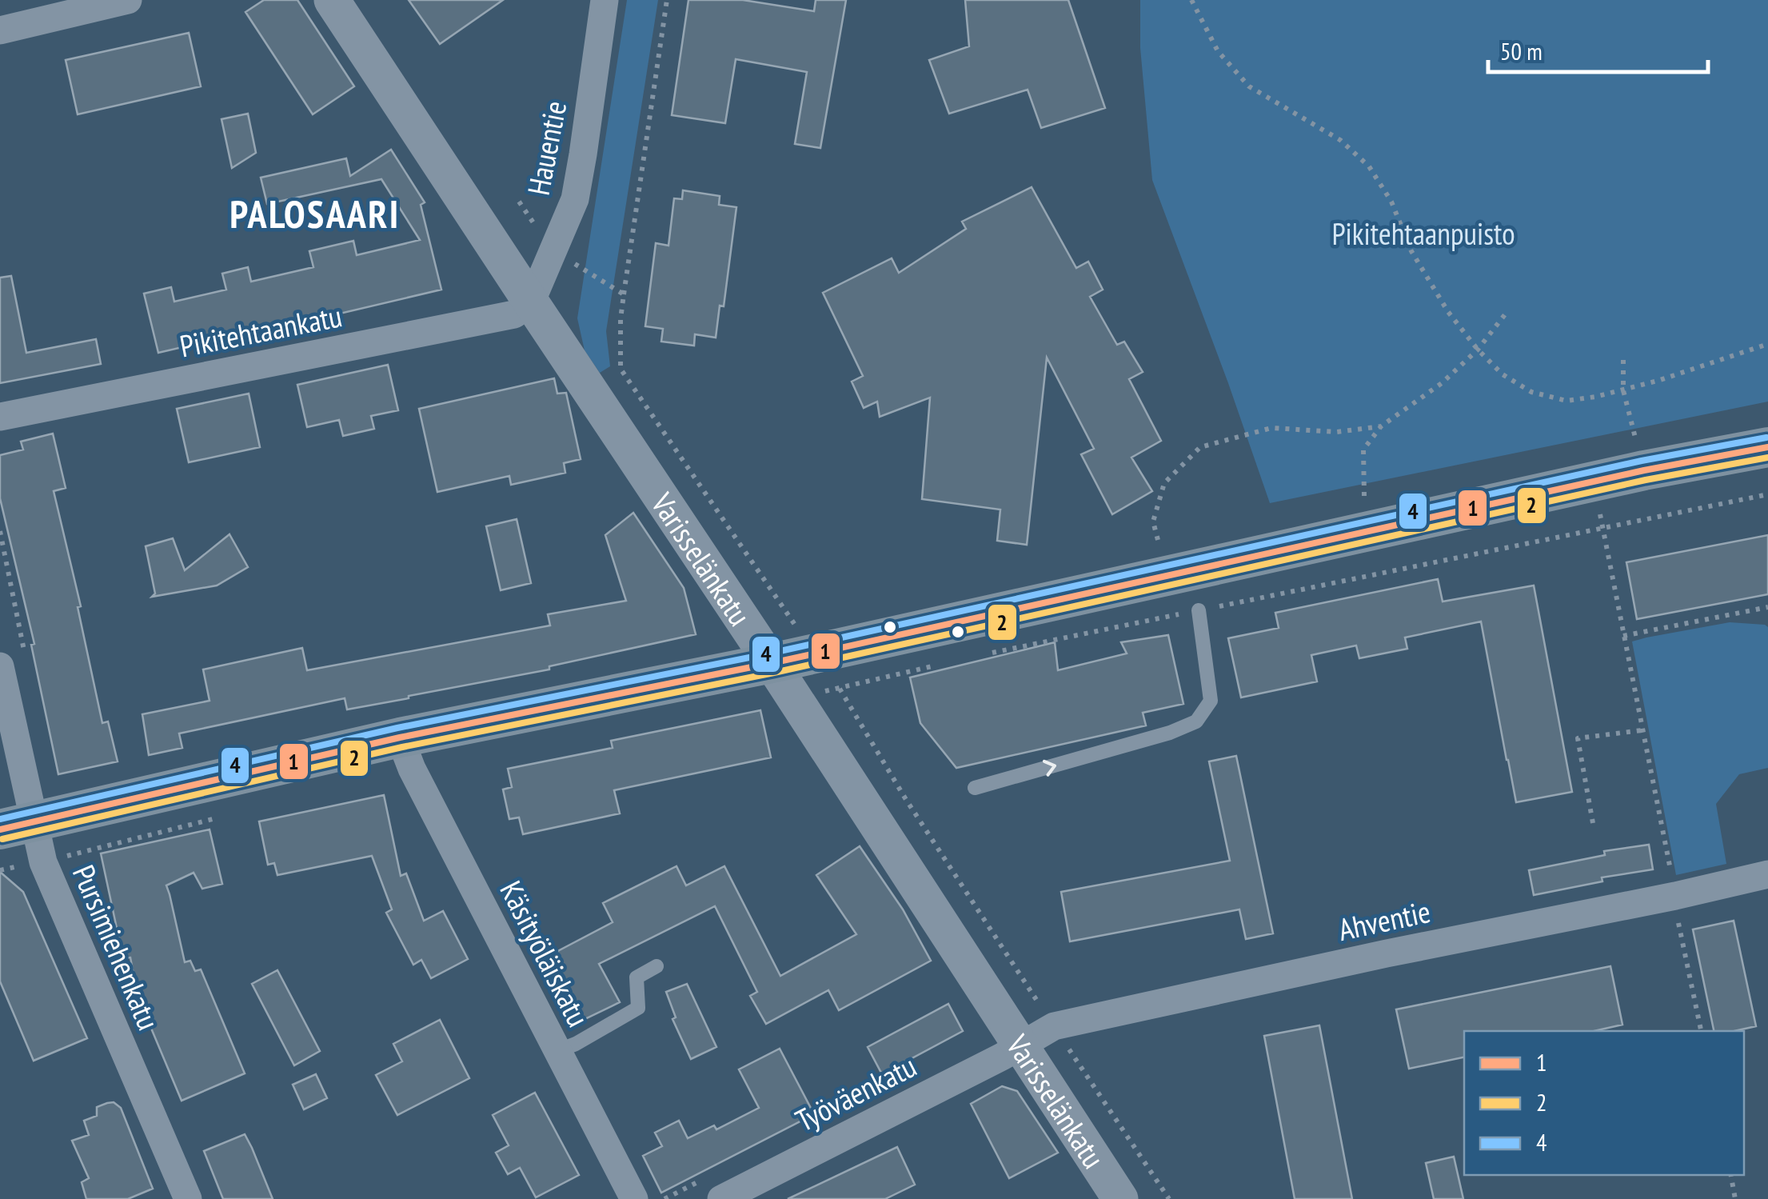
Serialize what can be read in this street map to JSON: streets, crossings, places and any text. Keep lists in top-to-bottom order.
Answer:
{
  "streets": {
    "street": [
      "Hauentie",
      "Pikitehtaankatu",
      "Varisselänkatu",
      "Ahventie",
      "Pursimiehenkatu",
      "Käsityöläiskatu",
      "Työväenkatu"
    ]
  },
  "crossings": [
    ["Hauentie", "Pikitehtaankatu"],
    ["Hauentie", "Varisselänkatu"],
    ["Pikitehtaankatu", "Varisselänkatu"],
    ["Varisselänkatu", "Ahventie"],
    ["Varisselänkatu", "Työväenkatu"],
    ["Ahventie", "Työväenkatu"]
  ],
  "districts": ["PALOSAARI"],
  "parks": ["Pikitehtaanpuisto"],
  "lines": ["transit line 4", "transit line 1", "transit line 2"],
  "legend": ["1", "2", "4"],
  "scale_bar": "50 m"
}
